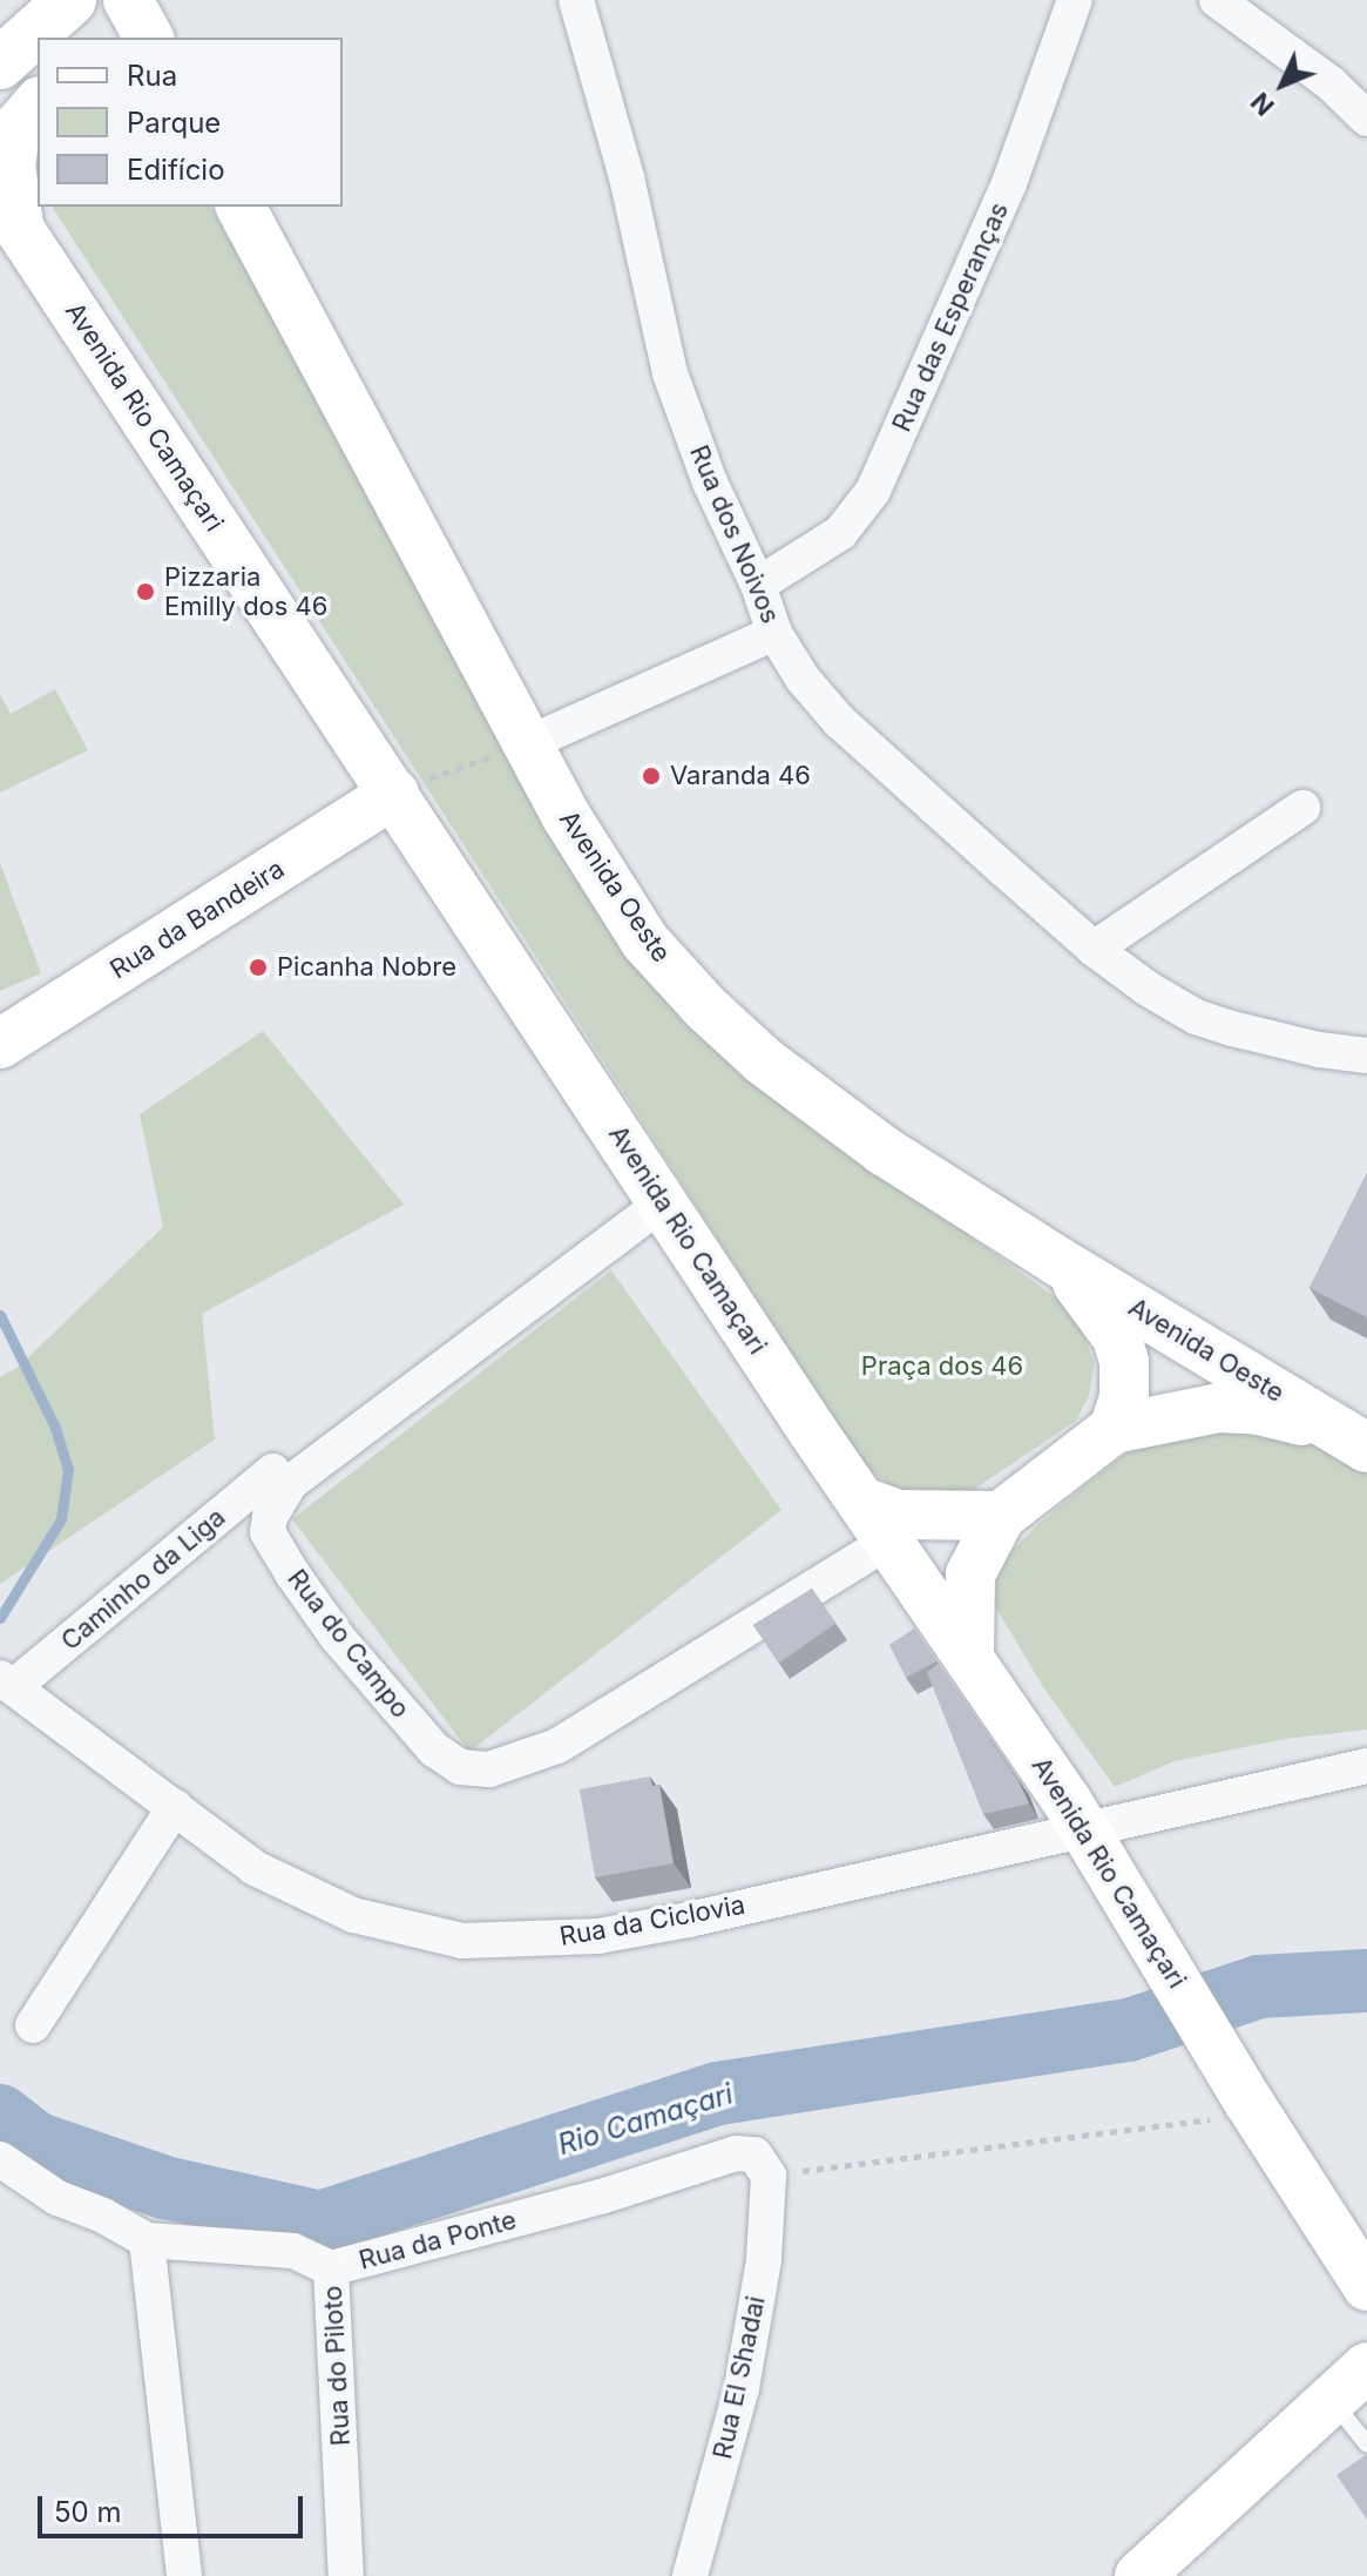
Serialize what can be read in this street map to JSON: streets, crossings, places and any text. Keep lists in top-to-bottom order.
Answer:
{
  "streets": {
    "street": [
      "Rua das Esperanças",
      "Avenida Rio Camaçari",
      "Rua dos Noivos",
      "Avenida Oeste",
      "Rua da Bandeira",
      "Caminho da Liga",
      "Rua do Campo",
      "Rua da Ciclovia",
      "Rua da Ponte",
      "Rua do Piloto",
      "Rua El Shadai"
    ]
  },
  "crossings": [
    ["Rua das Esperanças", "Rua dos Noivos"],
    ["Avenida Rio Camaçari", "Rua da Bandeira"],
    ["Avenida Rio Camaçari", "Rua do Campo"],
    ["Avenida Rio Camaçari", "Rua da Ciclovia"],
    ["Caminho da Liga", "Rua da Ciclovia"],
    ["Rua da Ponte", "Rua do Piloto"],
    ["Rua da Ponte", "Rua El Shadai"]
  ],
  "water": ["Rio Camaçari"],
  "parks": ["Praça dos 46"],
  "places": ["Pizzaria Emilly dos 46", "Varanda 46", "Picanha Nobre"],
  "legend": ["Rua", "Parque", "Edifício"],
  "scale_bar": "50 m",
  "north": "bottom left"
}
